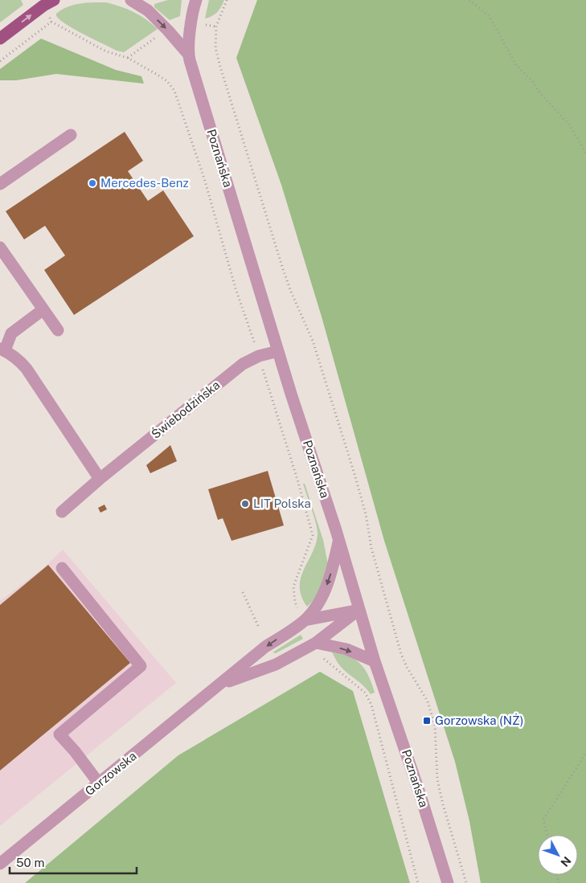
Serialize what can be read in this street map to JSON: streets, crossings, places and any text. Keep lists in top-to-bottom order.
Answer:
{
  "streets": {
    "street": ["Poznańska", "Świebodzińska", "Gorzowska"]
  },
  "crossings": [
    ["Poznańska", "Świebodzińska"],
    ["Poznańska", "Gorzowska"]
  ],
  "places": {
    "other": ["Mercedes-Benz", "LIT Polska"],
    "transit": ["Gorzowska (NŻ)"]
  },
  "scale_bar": "50 m",
  "north": "bottom right"
}
